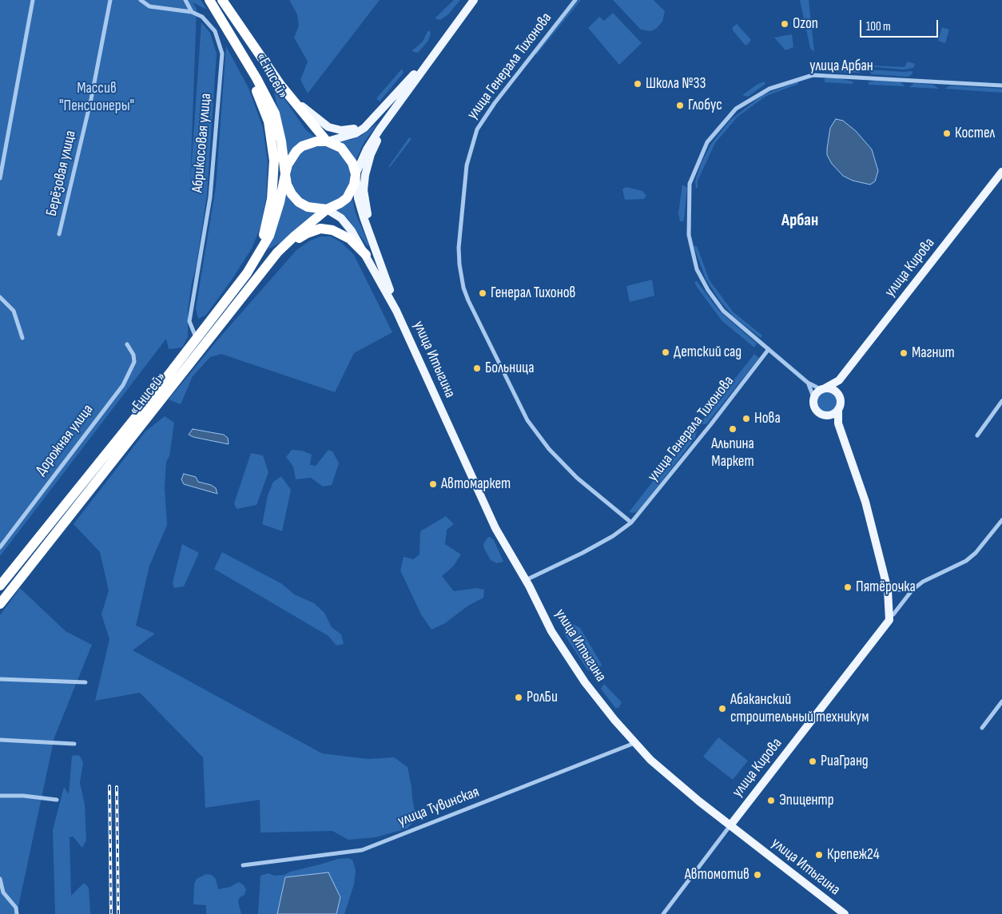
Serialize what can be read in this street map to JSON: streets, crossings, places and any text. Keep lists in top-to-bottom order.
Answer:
{
  "streets": {
    "highway": ["«Енисей»"],
    "main road": ["улица Кирова", "улица Итыгина"],
    "street": [
      "улица Генерала Тихонова",
      "улица Арбан",
      "Абрикосовая улица",
      "Берёзовая улица",
      "Дорожная улица",
      "улица Тувинская"
    ]
  },
  "crossings": [
    ["улица Генерала Тихонова", "улица Арбан"],
    ["улица Генерала Тихонова", "улица Итыгина"],
    ["«Енисей»", "Абрикосовая улица"],
    ["«Енисей»", "улица Итыгина"],
    ["улица Кирова", "улица Итыгина"],
    ["улица Итыгина", "улица Тувинская"]
  ],
  "districts": ["Арбан"],
  "parks": ["Массив \"Пенсионеры\""],
  "places": [
    "Ozon",
    "Школа №33",
    "Глобус",
    "Костел",
    "Генерал Тихонов",
    "Детский сад",
    "Магнит",
    "Больница",
    "Нова",
    "Альпина Маркет",
    "Автомаркет",
    "Пятёрочка",
    "РолБи",
    "Абаканский строительный техникум",
    "РиаГранд",
    "Эпицентр",
    "Крепеж24",
    "Автомотив"
  ],
  "scale_bar": "100 m"
}
